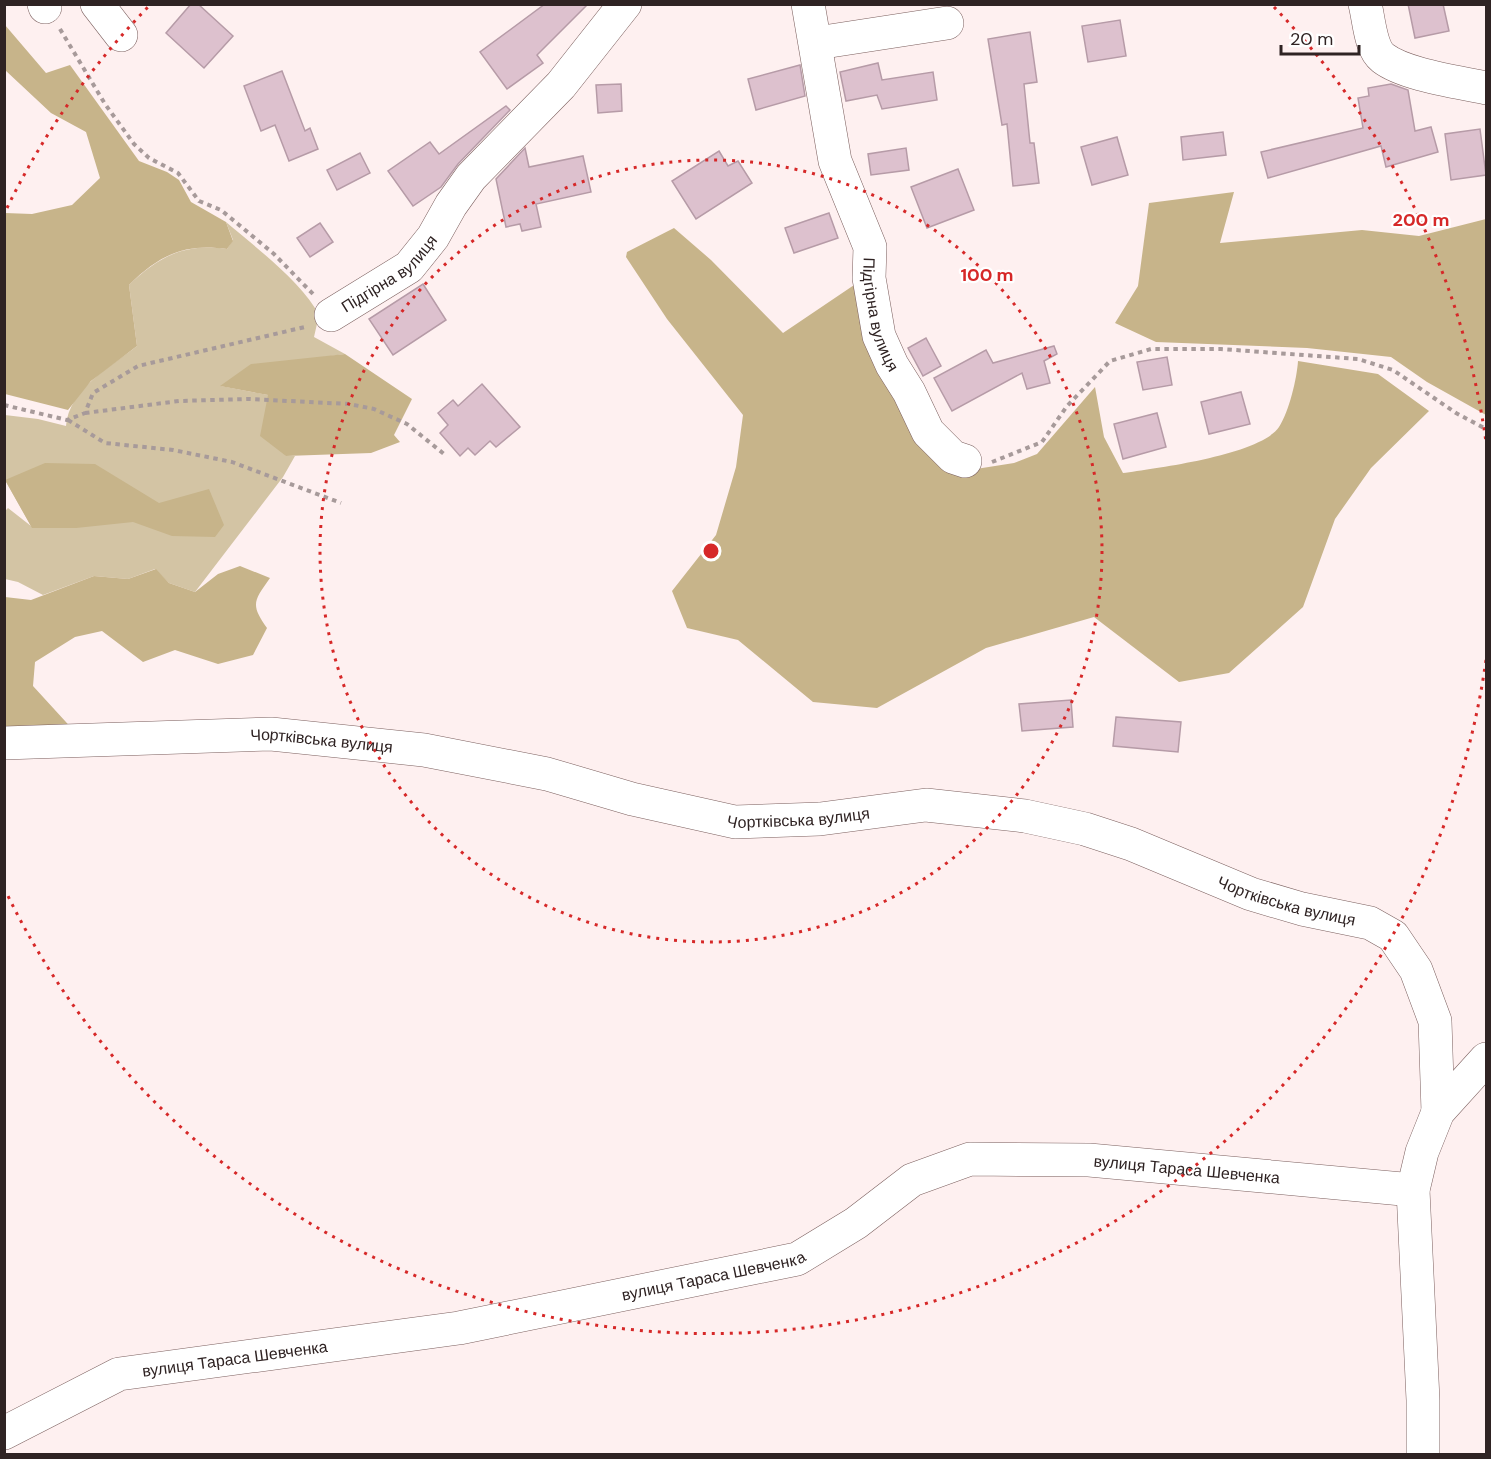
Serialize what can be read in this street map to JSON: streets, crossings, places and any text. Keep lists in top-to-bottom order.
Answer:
{
  "streets": {
    "street": ["Підгірна вулиця", "Чортківська вулиця", "вулиця Тараса Шевченка"]
  },
  "scale_bar": "20 m",
  "rings": ["200 m", "100 m"]
}
